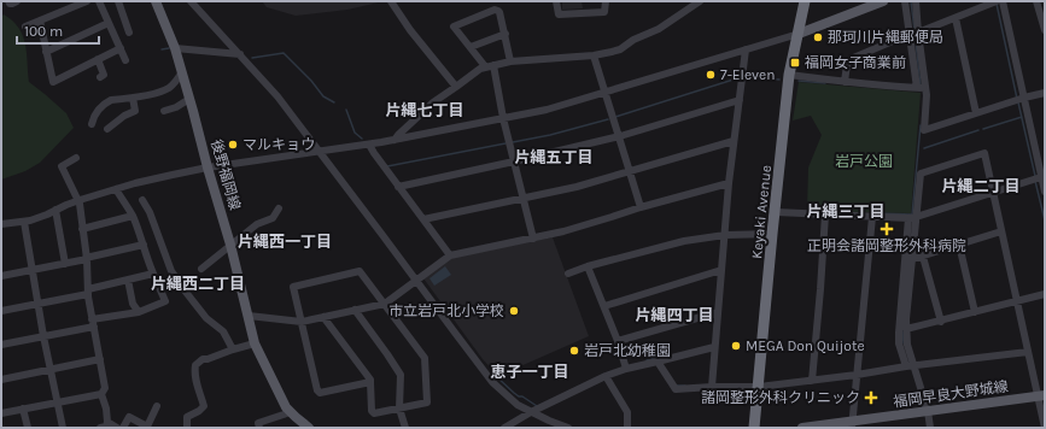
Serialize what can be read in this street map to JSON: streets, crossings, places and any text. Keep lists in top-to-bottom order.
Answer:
{
  "streets": {
    "highway": ["Keyaki Avenue"],
    "main road": ["後野福岡線", "福岡早良大野城線"]
  },
  "districts": [
    "片縄七丁目",
    "片縄五丁目",
    "片縄二丁目",
    "片縄三丁目",
    "片縄西一丁目",
    "片縄西二丁目",
    "片縄四丁目",
    "恵子一丁目"
  ],
  "parks": ["岩戸公園"],
  "places": {
    "other": [
      "那珂川片縄郵便局",
      "7-Eleven",
      "マルキョウ",
      "市立岩戸北小学校",
      "MEGA Don Quijote",
      "岩戸北幼稚園"
    ],
    "transit": ["福岡女子商業前"],
    "health": ["正明会諸岡整形外科病院", "諸岡整形外科クリニック"]
  },
  "scale_bar": "100 m"
}
